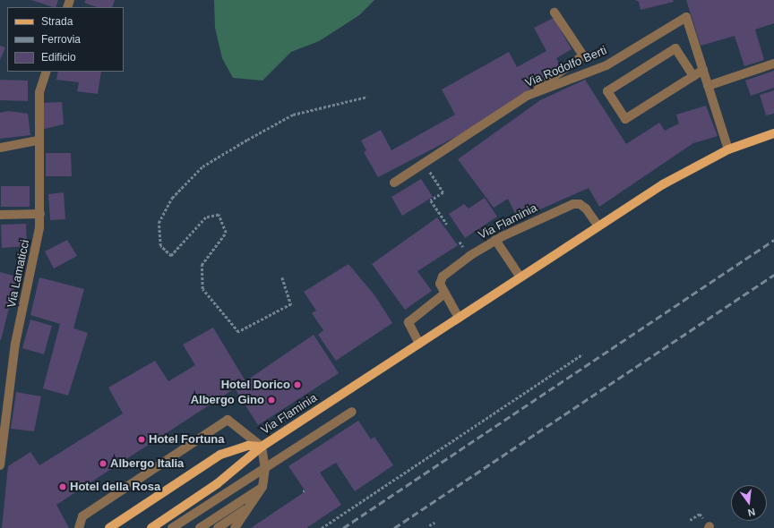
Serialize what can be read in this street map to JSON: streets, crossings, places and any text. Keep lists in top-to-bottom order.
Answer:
{
  "streets": {
    "main road": ["Via Flaminia"],
    "street": ["Via Rodolfo Berti", "Via Lamaticci"]
  },
  "crossings": [
    ["Via Rodolfo Berti", "Via Flaminia"]
  ],
  "places": [
    "Hotel Dorico",
    "Albergo Gino",
    "Hotel Fortuna",
    "Albergo Italia",
    "Hotel della Rosa"
  ],
  "legend": ["Strada", "Ferrovia", "Edificio"],
  "north": "bottom"
}
